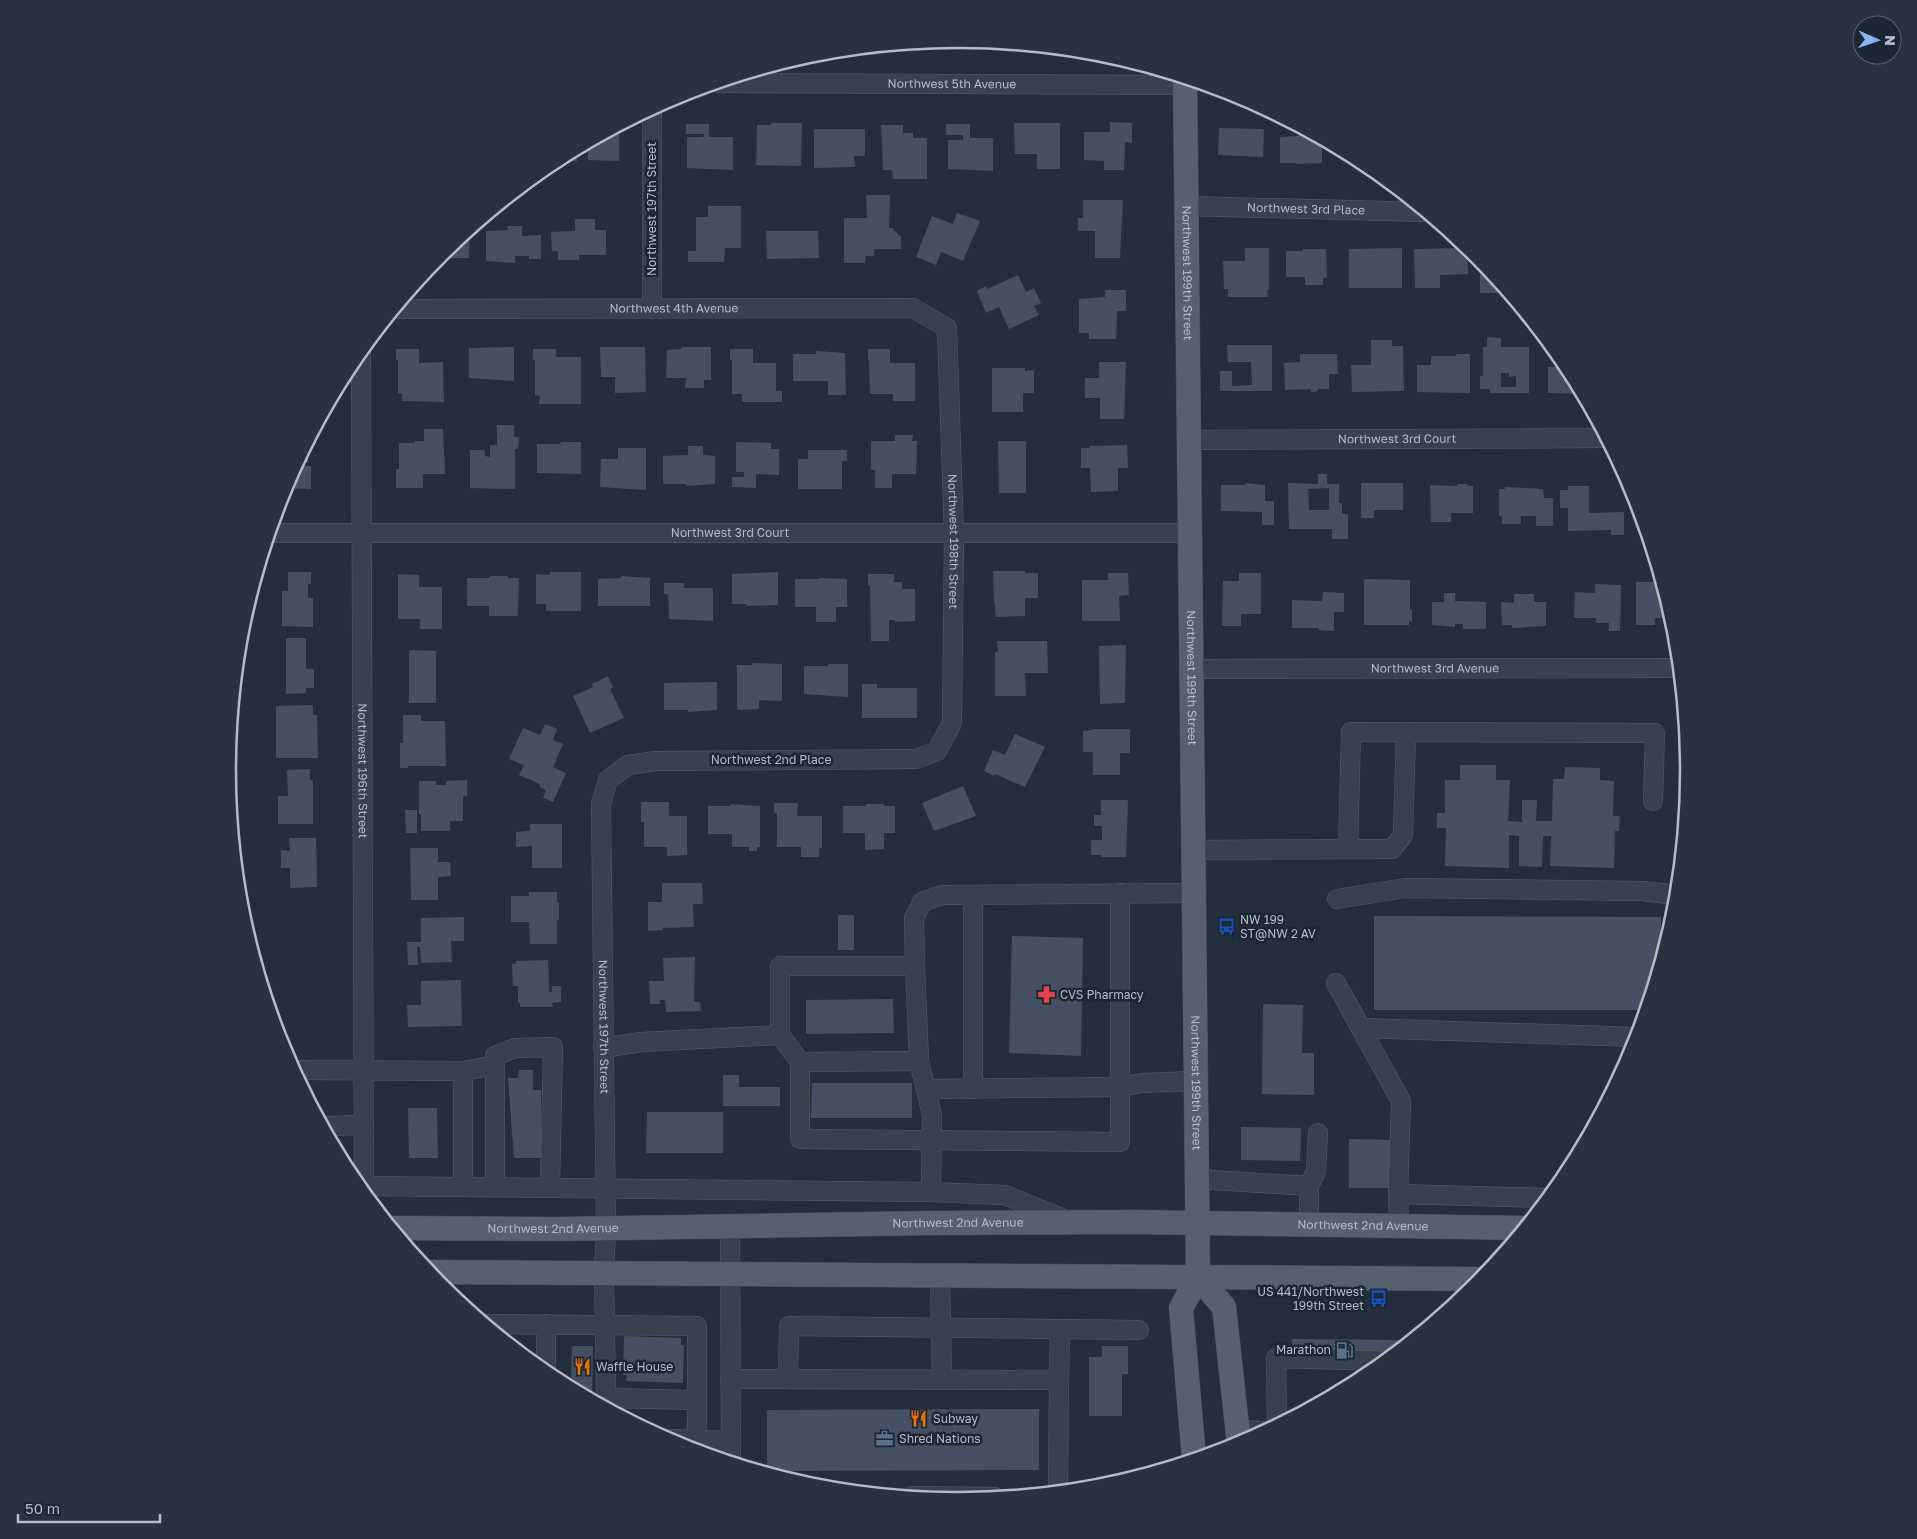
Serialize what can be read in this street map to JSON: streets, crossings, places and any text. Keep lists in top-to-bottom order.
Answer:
{
  "streets": {
    "main road": ["Northwest 199th Street", "Northwest 2nd Avenue"],
    "street": [
      "Northwest 5th Avenue",
      "Northwest 197th Street",
      "Northwest 3rd Place",
      "Northwest 4th Avenue",
      "Northwest 3rd Court",
      "Northwest 198th Street",
      "Northwest 3rd Avenue",
      "Northwest 2nd Place",
      "Northwest 196th Street"
    ]
  },
  "crossings": [
    ["Northwest 197th Street", "Northwest 4th Avenue"],
    ["Northwest 197th Street", "Northwest 2nd Place"],
    ["Northwest 197th Street", "Northwest 2nd Avenue"],
    ["Northwest 3rd Place", "Northwest 199th Street"],
    ["Northwest 199th Street", "Northwest 3rd Court"],
    ["Northwest 199th Street", "Northwest 3rd Avenue"],
    ["Northwest 199th Street", "Northwest 2nd Avenue"],
    ["Northwest 4th Avenue", "Northwest 198th Street"],
    ["Northwest 3rd Court", "Northwest 198th Street"],
    ["Northwest 3rd Court", "Northwest 196th Street"],
    ["Northwest 198th Street", "Northwest 2nd Place"]
  ],
  "places": {
    "bus stop": ["NW 199 ST@NW 2 AV", "US 441/Northwest 199th Street"],
    "pharmacy": ["CVS Pharmacy"],
    "fuel station": ["Marathon"],
    "restaurant": ["Waffle House", "Subway"],
    "office": ["Shred Nations"]
  },
  "scale_bar": "50 m",
  "north": "right"
}
